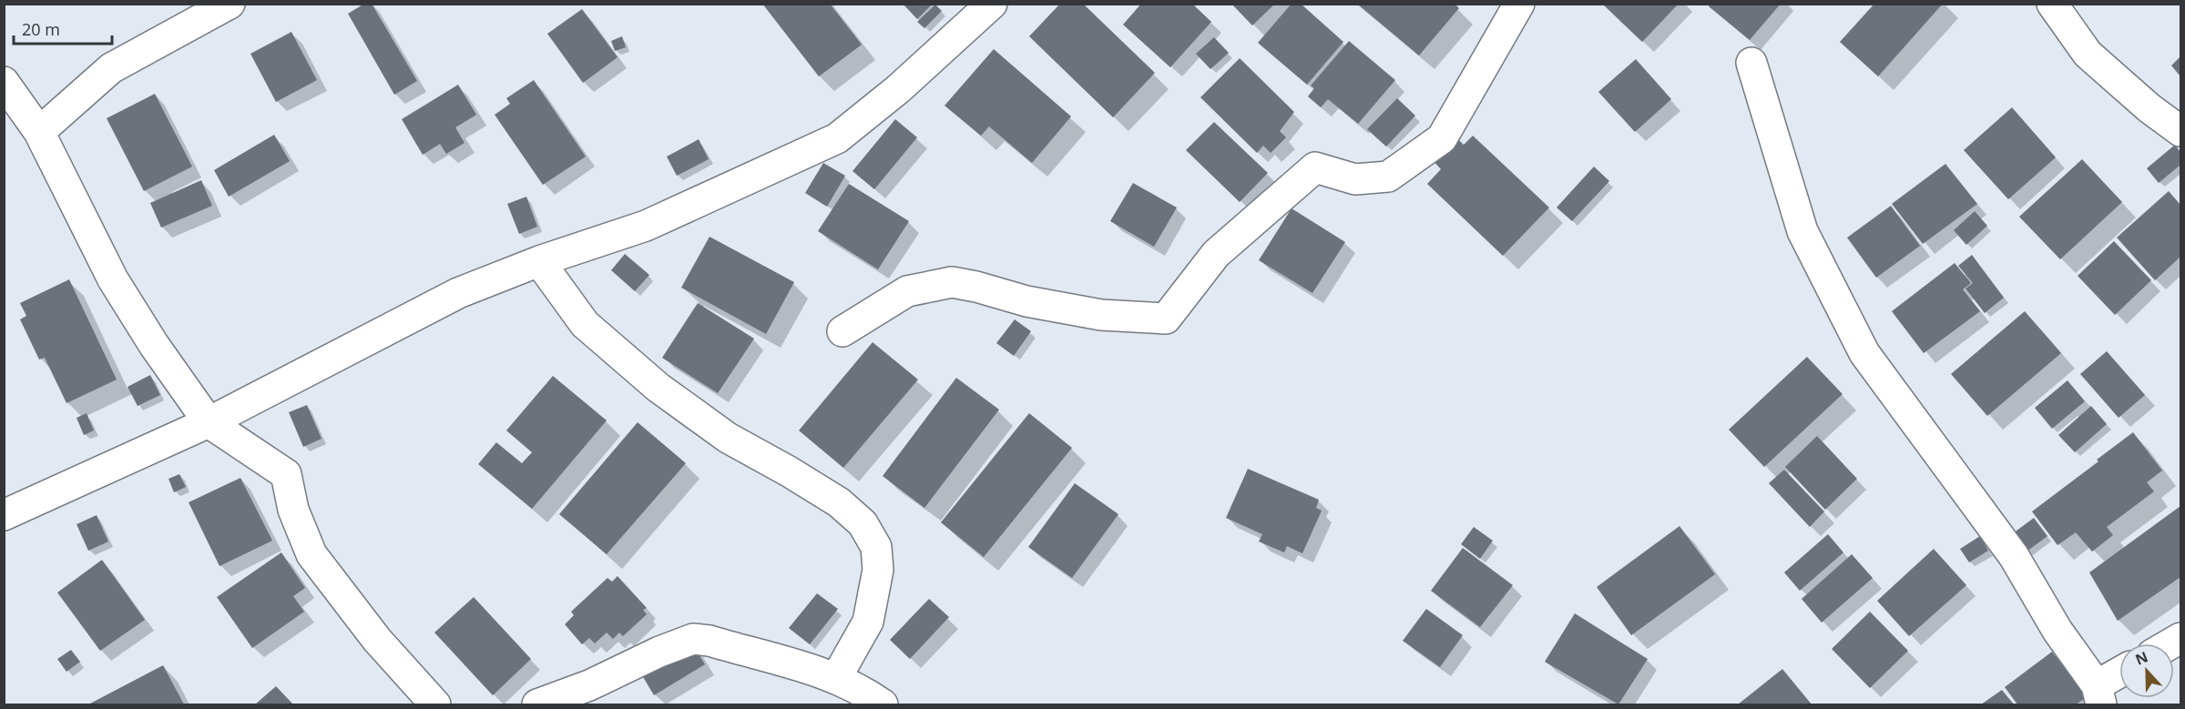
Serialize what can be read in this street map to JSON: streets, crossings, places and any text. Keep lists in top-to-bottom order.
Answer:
{
  "scale_bar": "20 m",
  "north": "top"
}
